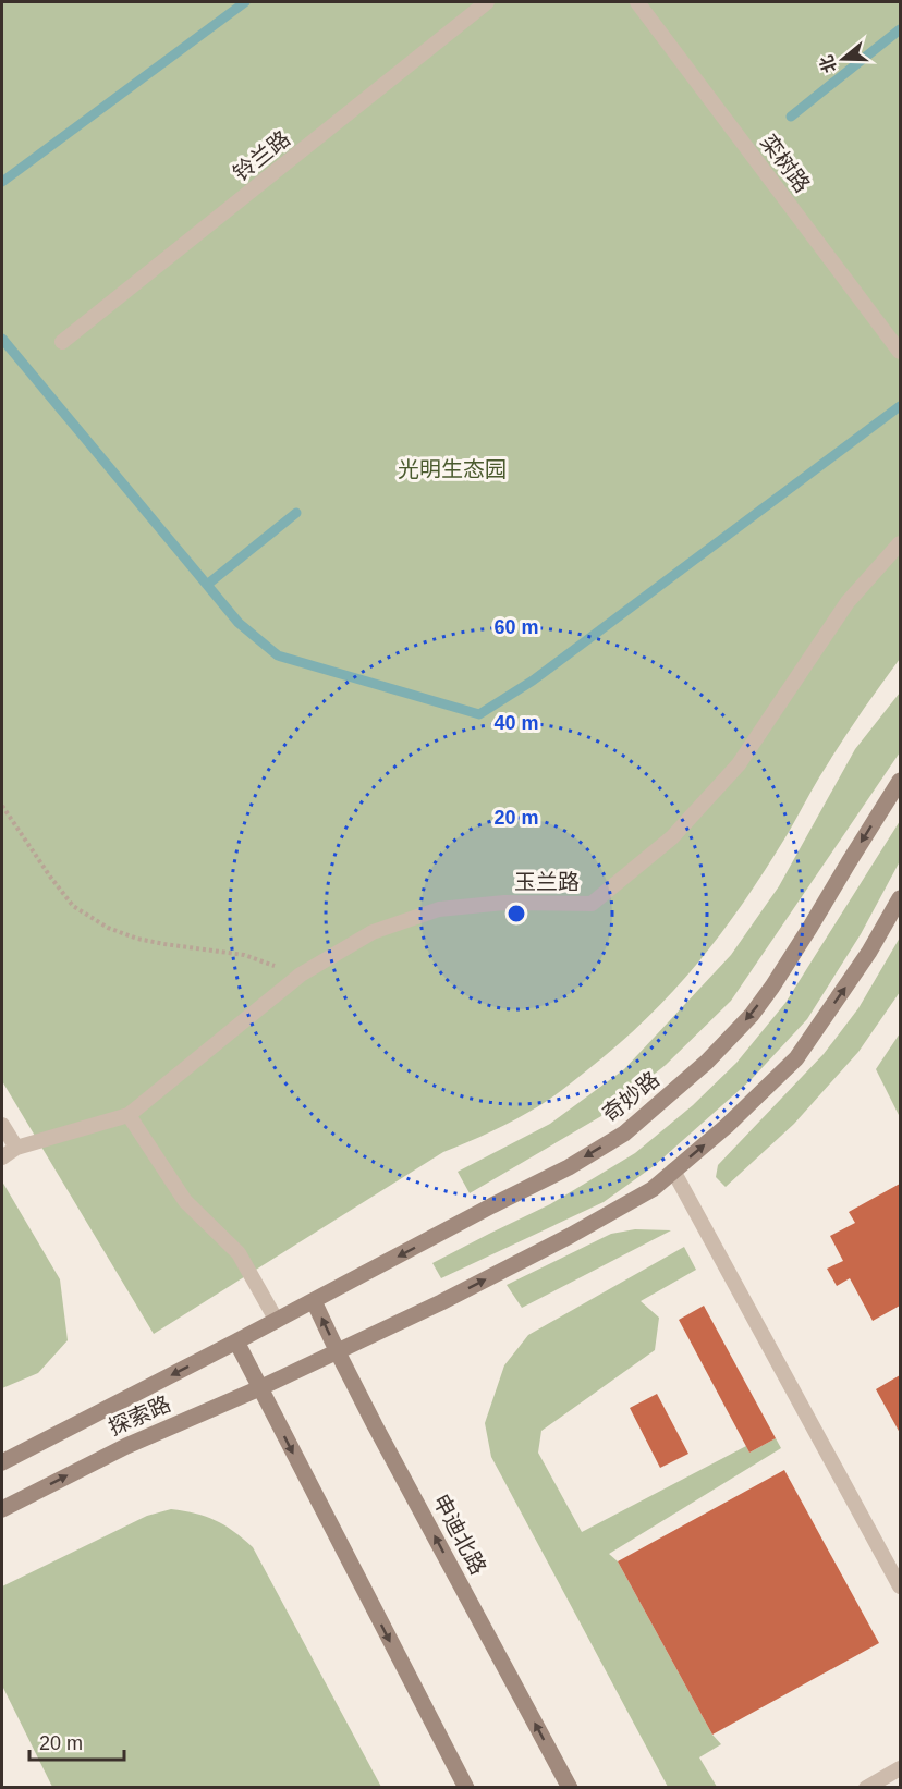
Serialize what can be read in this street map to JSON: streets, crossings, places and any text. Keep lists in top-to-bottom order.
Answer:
{
  "streets": {
    "street": ["奇妙路", "探索路", "申迪北路"],
    "lane": ["铃兰路", "栾树路", "玉兰路"]
  },
  "crossings": [
    ["奇妙路", "探索路"],
    ["奇妙路", "申迪北路"],
    ["探索路", "申迪北路"]
  ],
  "parks": ["光明生态园"],
  "scale_bar": "20 m",
  "north": "left",
  "rings": ["60 m", "40 m", "20 m"]
}
